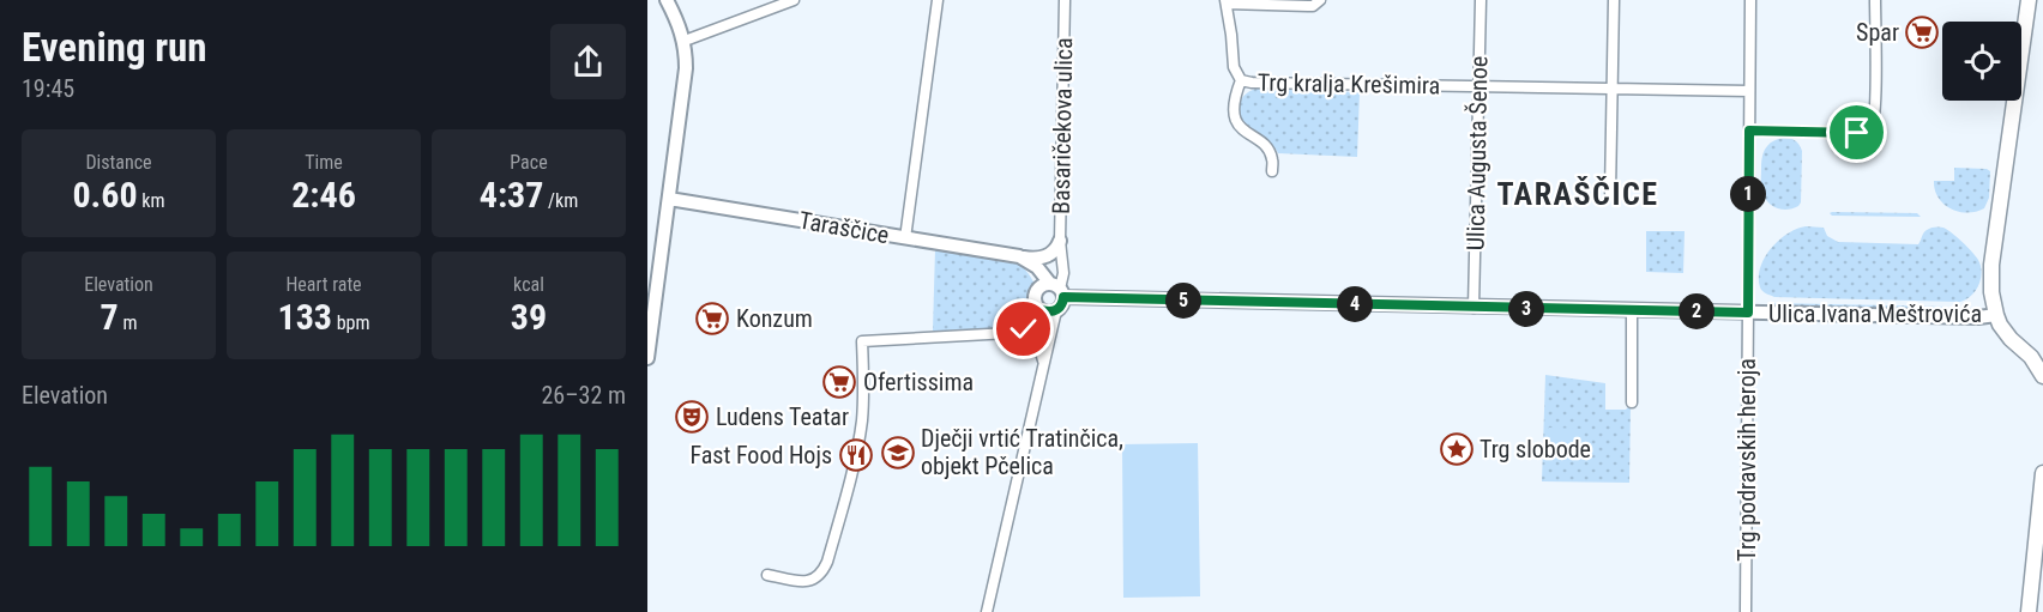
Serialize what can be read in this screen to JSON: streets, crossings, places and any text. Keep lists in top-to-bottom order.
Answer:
{
  "streets": {
    "street": [
      "Trg kralja Krešimira",
      "Basaričekova ulica",
      "Ulica Augusta Šenoe",
      "Taraščice",
      "Ulica Ivana Meštrovića",
      "Trg podravskih heroja"
    ]
  },
  "crossings": [
    ["Trg kralja Krešimira", "Ulica Augusta Šenoe"],
    ["Trg kralja Krešimira", "Trg podravskih heroja"],
    ["Basaričekova ulica", "Ulica Ivana Meštrovića"],
    ["Ulica Augusta Šenoe", "Ulica Ivana Meštrovića"],
    ["Ulica Ivana Meštrovića", "Trg podravskih heroja"]
  ],
  "districts": ["TARAŠČICE"],
  "places": {
    "supermarket": ["Spar", "Konzum", "Ofertissima"],
    "theatre": ["Ludens Teatar"],
    "place": ["Trg slobode"],
    "school or university": ["Dječji vrtić Tratinčica, objekt Pčelica"],
    "restaurant": ["Fast Food Hojs"]
  },
  "page": {
    "heading": ["Evening run", "19:45"],
    "stats": [
      ["Distance", "0.60 km"],
      ["Time", "2:46"],
      ["Pace", "4:37 /km"],
      ["Elevation", "7 m"],
      ["Heart rate", "133 bpm"],
      ["kcal", "39"]
    ],
    "pins": [
      "1",
      "5",
      "4",
      "3",
      "2"
    ],
    "chart": ["Elevation", "26–32 m"]
  }
}
